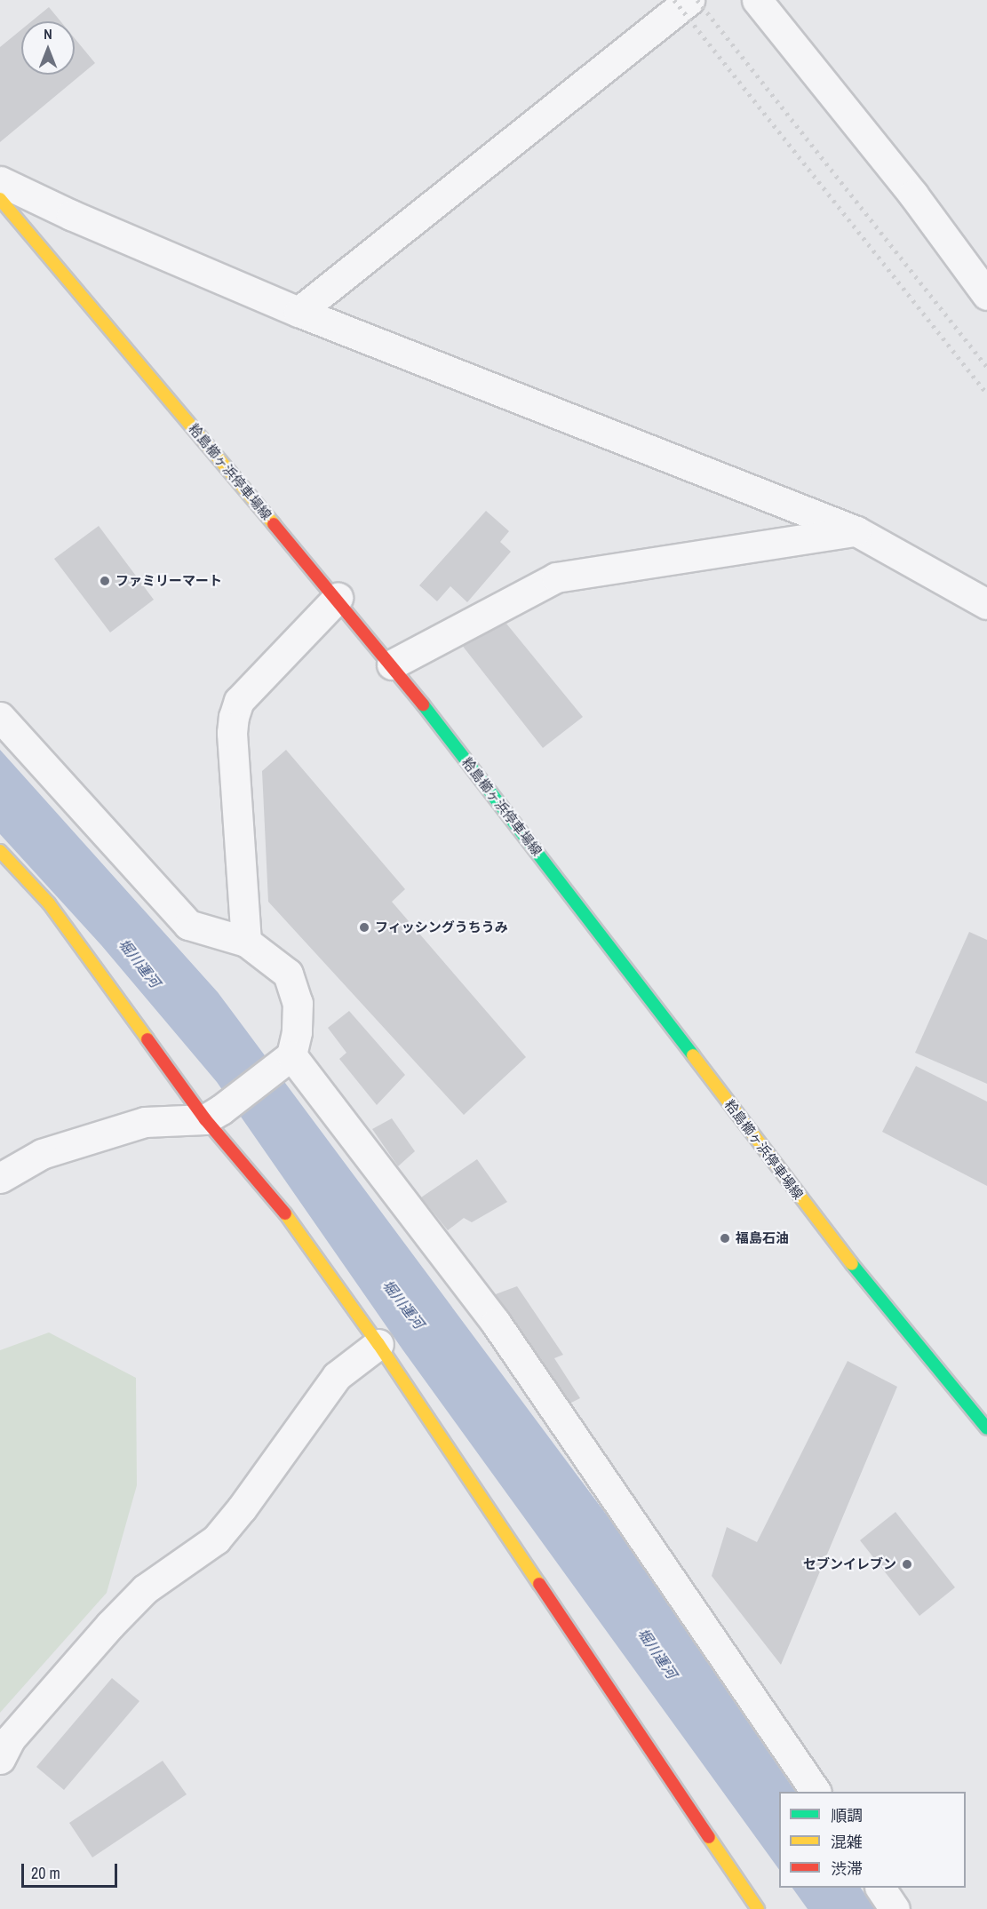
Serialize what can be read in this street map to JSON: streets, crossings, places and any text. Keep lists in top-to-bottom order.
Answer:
{
  "streets": {
    "main road": ["粭島櫛ヶ浜停車場線"]
  },
  "water": ["堀川運河"],
  "places": [
    "ファミリーマート",
    "フィッシングうちうみ",
    "福島石油",
    "セブンイレブン"
  ],
  "legend": ["順調", "混雑", "渋滞"],
  "scale_bar": "20 m",
  "north": "top"
}
